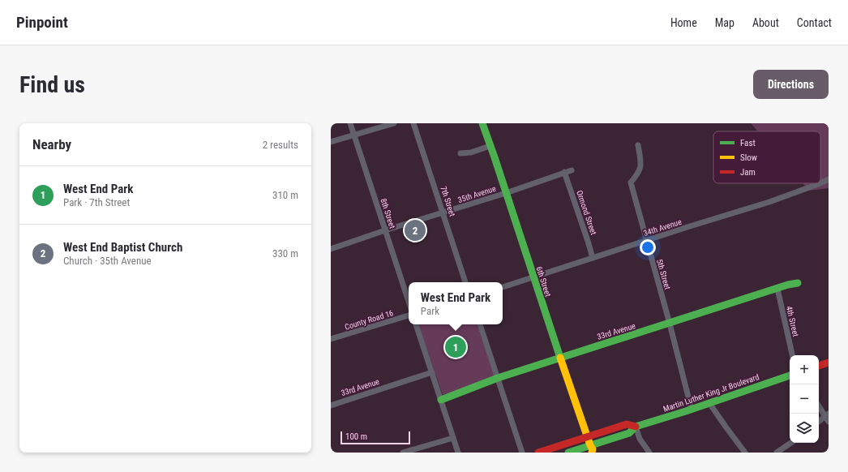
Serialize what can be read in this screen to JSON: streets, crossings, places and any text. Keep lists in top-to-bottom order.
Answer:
{
  "streets": {
    "street": [
      "35th Avenue",
      "7th Street",
      "Ormond Street",
      "8th Street",
      "34th Avenue",
      "5th Street",
      "6th Street",
      "County Road 16",
      "4th Street",
      "33rd Avenue",
      "Martin Luther King Jr Boulevard"
    ]
  },
  "crossings": [
    ["35th Avenue", "7th Street"],
    ["35th Avenue", "Ormond Street"],
    ["35th Avenue", "8th Street"],
    ["35th Avenue", "6th Street"],
    ["Ormond Street", "34th Avenue"],
    ["34th Avenue", "5th Street"],
    ["34th Avenue", "6th Street"],
    ["5th Street", "33rd Avenue"],
    ["5th Street", "Martin Luther King Jr Boulevard"],
    ["6th Street", "33rd Avenue"],
    ["6th Street", "Martin Luther King Jr Boulevard"],
    ["4th Street", "33rd Avenue"]
  ],
  "legend": ["Fast", "Slow", "Jam"],
  "scale_bar": "100 m",
  "page": {
    "header": "Pinpoint",
    "nav": [
      "Home",
      "Map",
      "About",
      "Contact"
    ],
    "buttons": "Directions",
    "title": "Find us",
    "heading": ["Nearby", "2 results"],
    "list": [
      {
        "mark": "1",
        "name": "West End Park",
        "note": "Park · 7th Street",
        "value": "310 m"
      },
      {
        "mark": "2",
        "name": "West End Baptist Church",
        "note": "Church · 35th Avenue",
        "value": "330 m"
      }
    ],
    "pins": ["2", "1"],
    "popup": ["West End Park", "Park"],
    "map_buttons": ["+", "−"],
    "scale": "100 m"
  }
}
